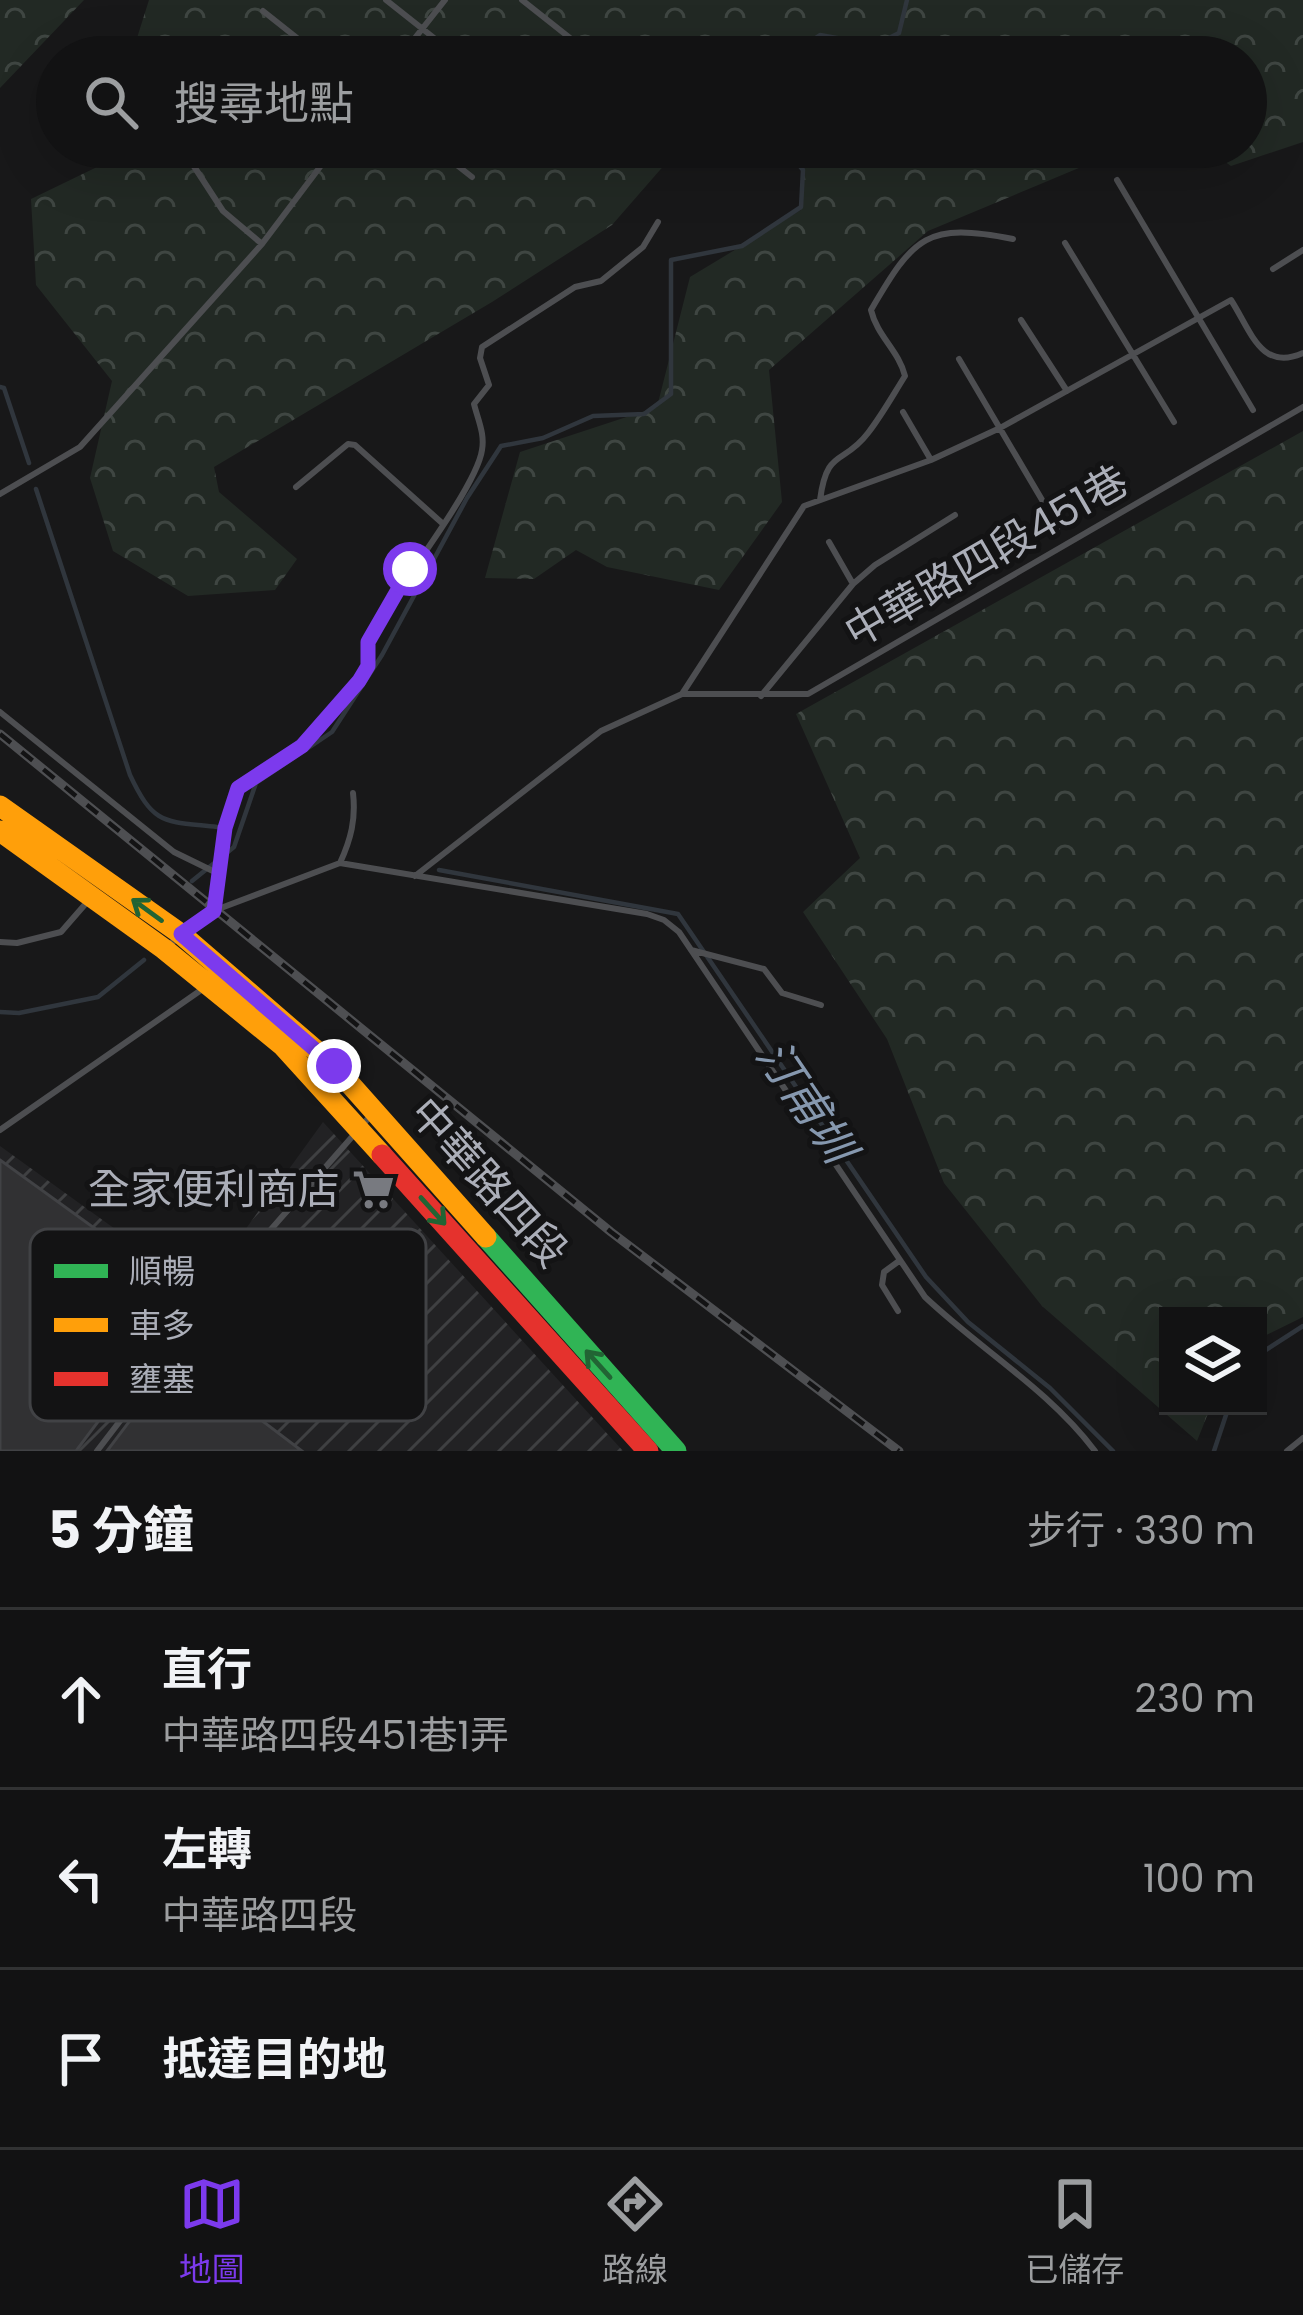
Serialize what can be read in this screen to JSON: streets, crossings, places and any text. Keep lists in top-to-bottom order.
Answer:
{
  "streets": {
    "main road": ["中華路四段"],
    "lane": ["中華路四段451巷"]
  },
  "water": ["汀甫圳"],
  "places": {
    "supermarket": ["全家便利商店"]
  },
  "legend": ["順暢", "車多", "壅塞"],
  "page": {
    "search": "搜尋地點",
    "heading": ["5 分鐘", "步行 · 330 m"],
    "list": [
      ["直行", "中華路四段451巷1弄", "230 m"],
      ["左轉", "中華路四段", "100 m"],
      "抵達目的地"
    ],
    "nav": ["地圖", "路線", "已儲存"]
  }
}
